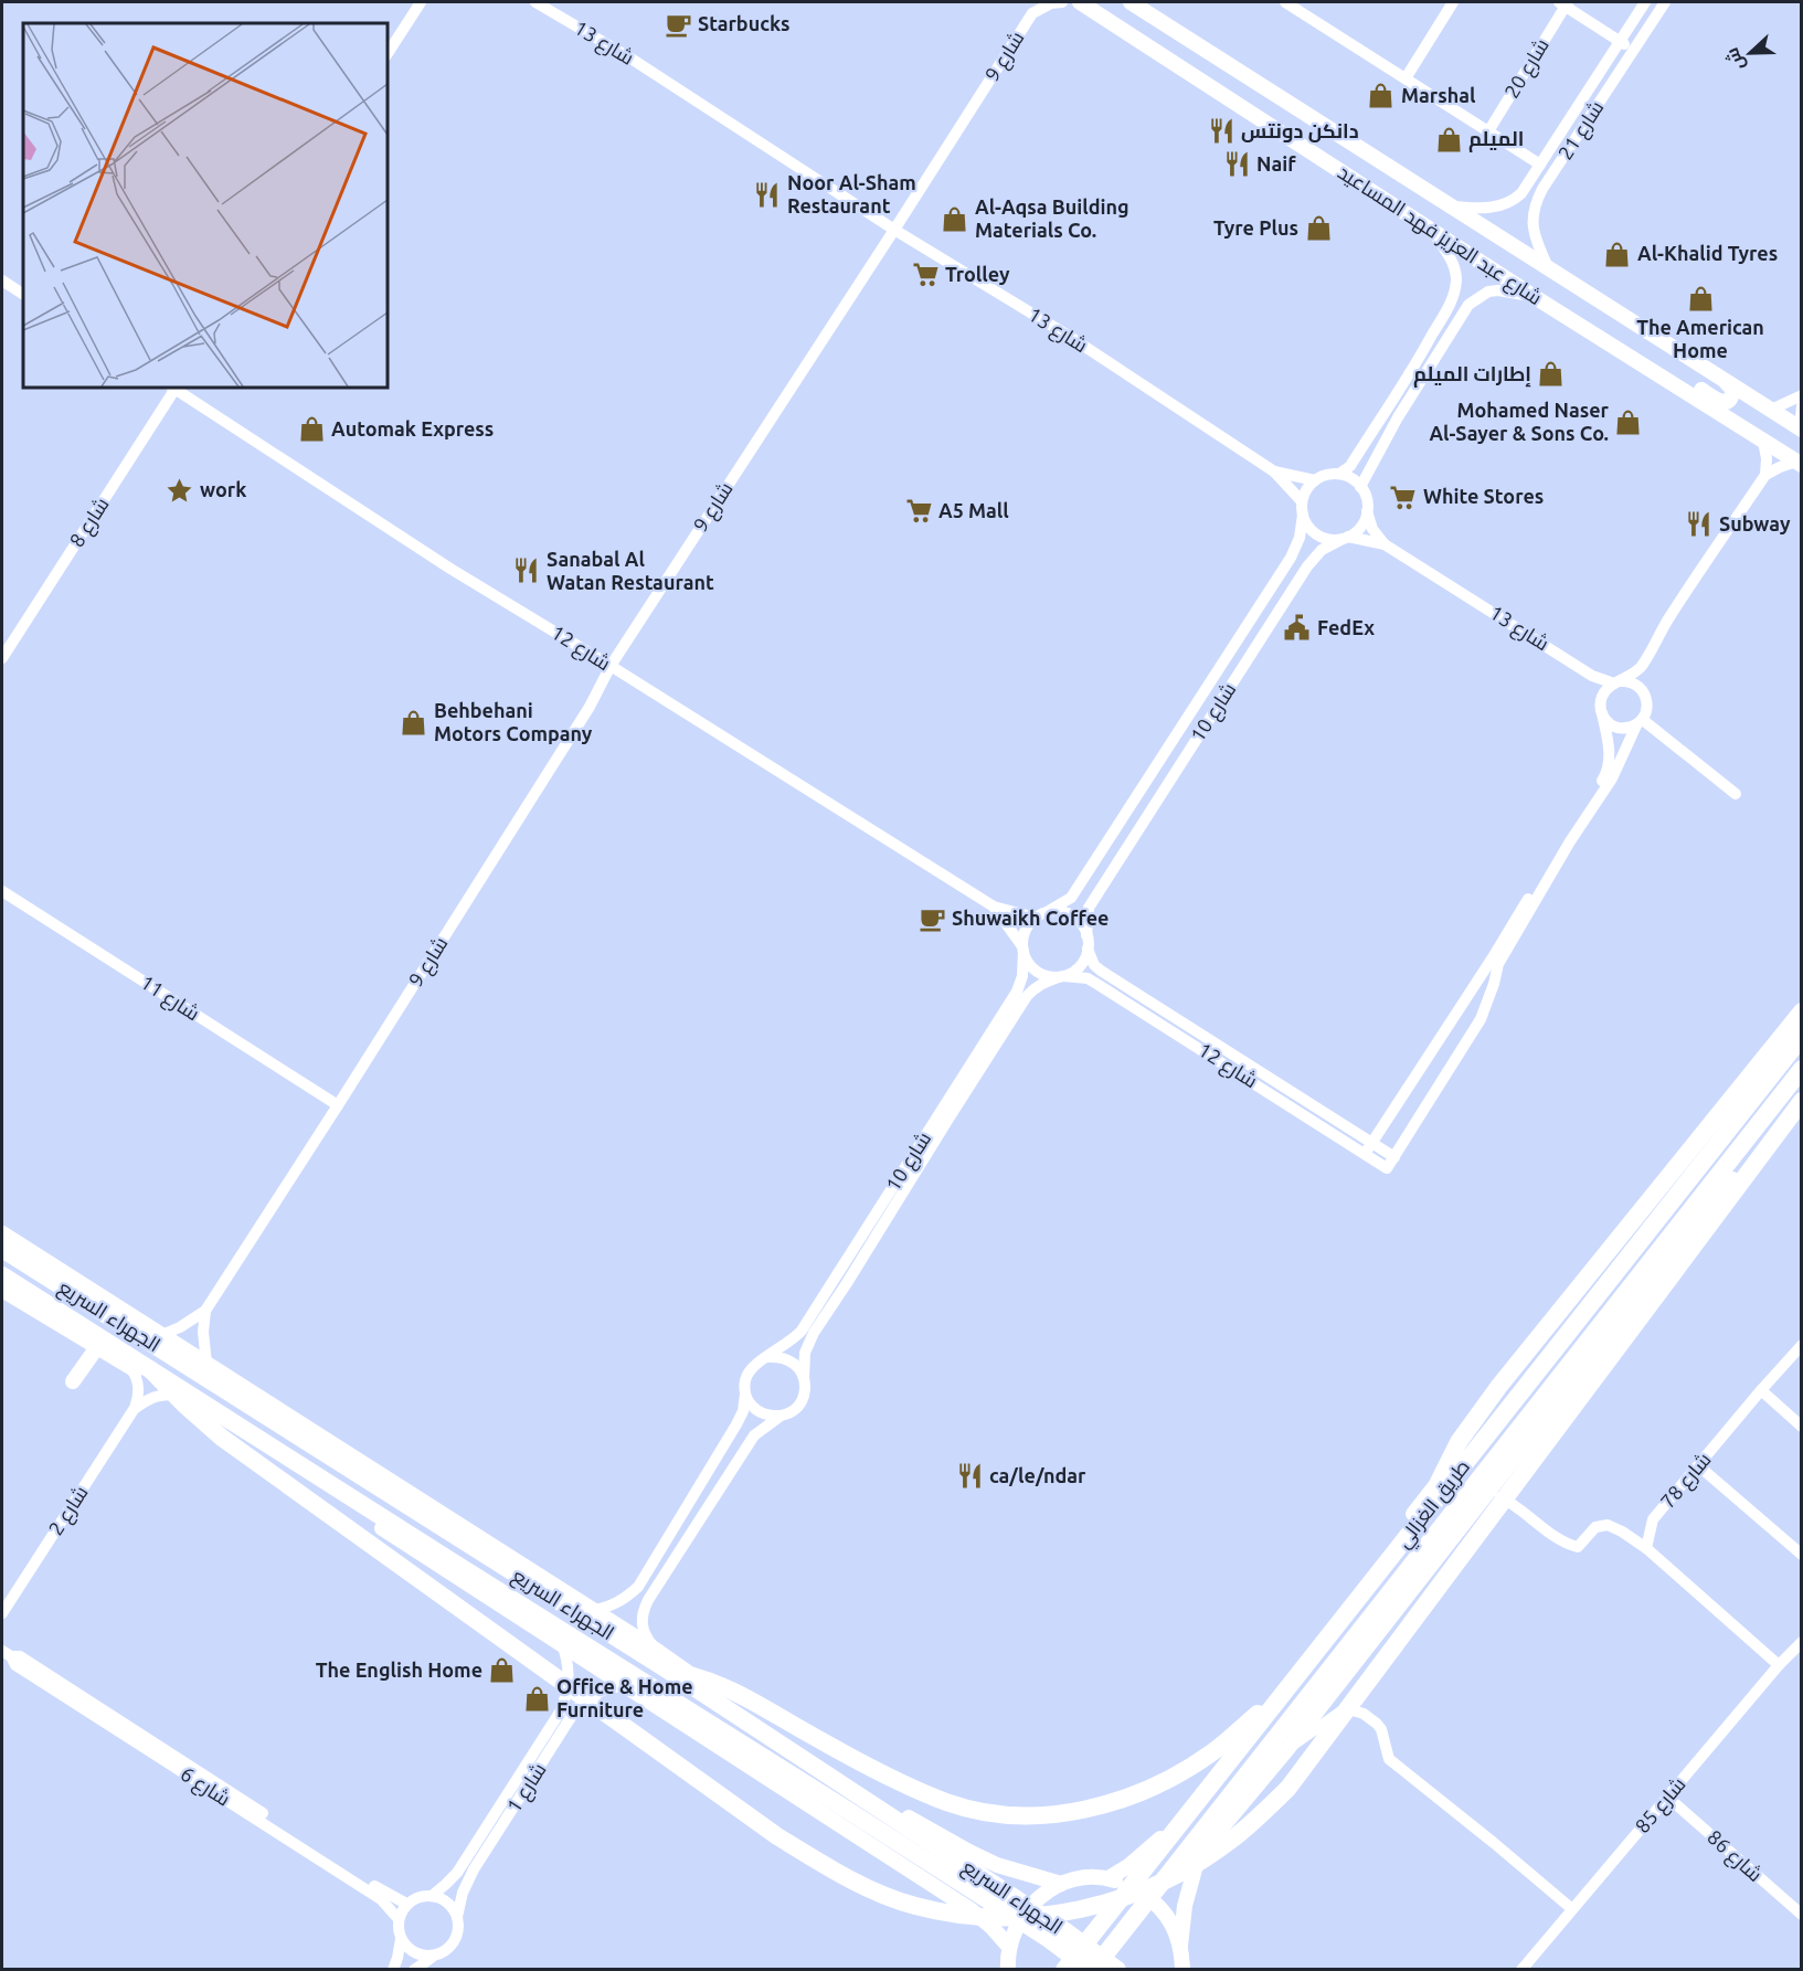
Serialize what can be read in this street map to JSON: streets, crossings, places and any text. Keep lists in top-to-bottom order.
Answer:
{
  "streets": {
    "highway": ["الجهراء السريع", "طريق الغزالي"],
    "main road": ["شارع عبد العزيز فهد المساعيد"],
    "street": [
      "شارع 13",
      "شارع 9",
      "شارع 20",
      "شارع 21",
      "شارع 8",
      "شارع 12",
      "شارع 10",
      "شارع 11",
      "شارع 78",
      "شارع 2",
      "شارع 6",
      "شارع 1",
      "شارع 85",
      "شارع 86"
    ]
  },
  "crossings": [
    ["شارع 13", "شارع 9"],
    ["شارع 13", "شارع 10"],
    ["شارع 9", "شارع 12"],
    ["شارع 9", "شارع 11"],
    ["شارع 20", "شارع 21"],
    ["شارع 21", "شارع عبد العزيز فهد المساعيد"],
    ["شارع 12", "شارع 10"],
    ["الجهراء السريع", "طريق الغزالي"],
    ["الجهراء السريع", "شارع 1"],
    ["شارع 6", "شارع 1"],
    ["شارع 85", "شارع 86"]
  ],
  "places": {
    "cafe": ["Starbucks", "Shuwaikh Coffee"],
    "shop": [
      "Marshal",
      "الميلم",
      "Al-Aqsa Building Materials Co.",
      "Tyre Plus",
      "Al-Khalid Tyres",
      "The American Home",
      "إطارات الميلم",
      "Mohamed Naser Al-Sayer & Sons Co.",
      "Automak Express",
      "Behbehani Motors Company",
      "The English Home",
      "Office & Home Furniture"
    ],
    "restaurant": [
      "دانكن دونتس",
      "Naif",
      "Noor Al-Sham Restaurant",
      "Subway",
      "Sanabal Al Watan Restaurant",
      "ca/le/ndar"
    ],
    "supermarket": ["Trolley", "White Stores", "A5 Mall"],
    "place": ["work"],
    "public building": ["FedEx"]
  },
  "north": "left"
}
